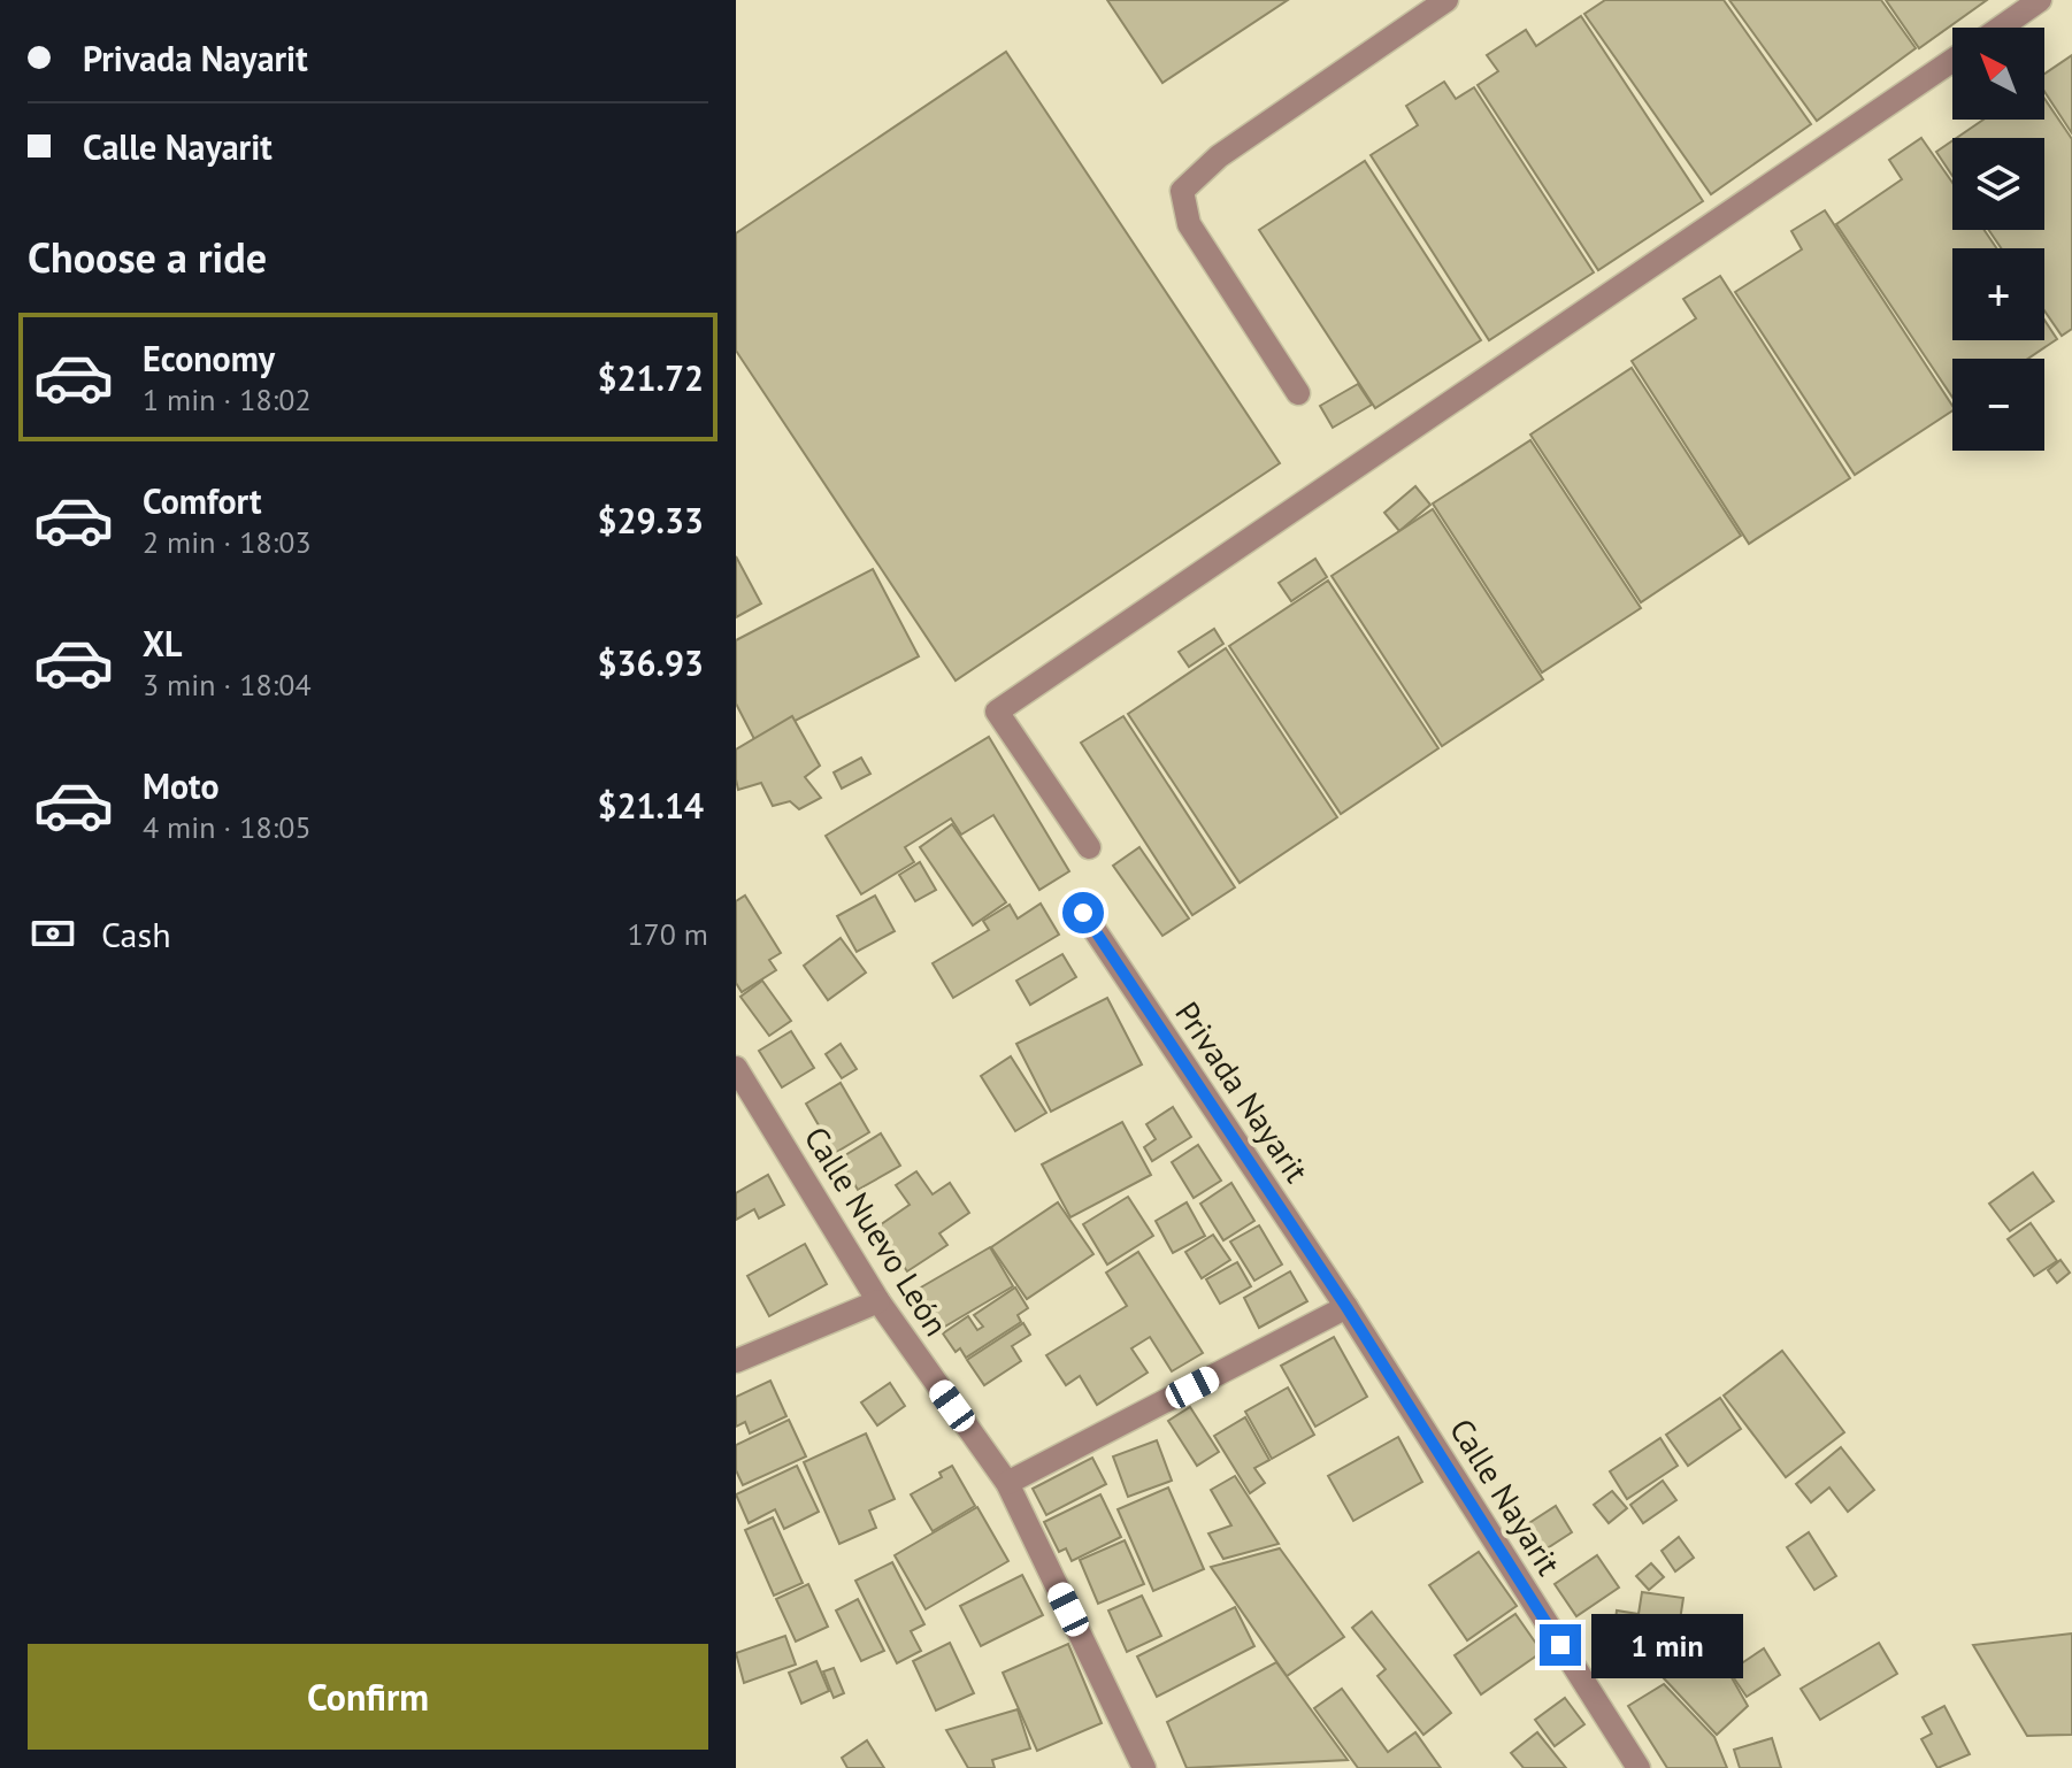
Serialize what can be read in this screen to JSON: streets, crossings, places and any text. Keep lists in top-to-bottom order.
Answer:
{
  "streets": {
    "street": ["Privada Nayarit", "Calle Nuevo León", "Calle Nayarit"]
  },
  "crossings": [
    ["Privada Nayarit", "Calle Nayarit"]
  ],
  "north": "top left",
  "page": {
    "banner": ["Privada Nayarit", "Calle Nayarit"],
    "map_buttons": ["+", "−"],
    "heading": "Choose a ride",
    "list": [
      {
        "name": "Economy",
        "note": "1 min · 18:02",
        "value": "$21.72"
      },
      {
        "name": "Comfort",
        "note": "2 min · 18:03",
        "value": "$29.33"
      },
      {
        "name": "XL",
        "note": "3 min · 18:04",
        "value": "$36.93"
      },
      {
        "name": "Moto",
        "note": "4 min · 18:05",
        "value": "$21.14"
      }
    ],
    "pay": ["Cash", "170 m"],
    "bubble": "1 min",
    "buttons": "Confirm"
  }
}
